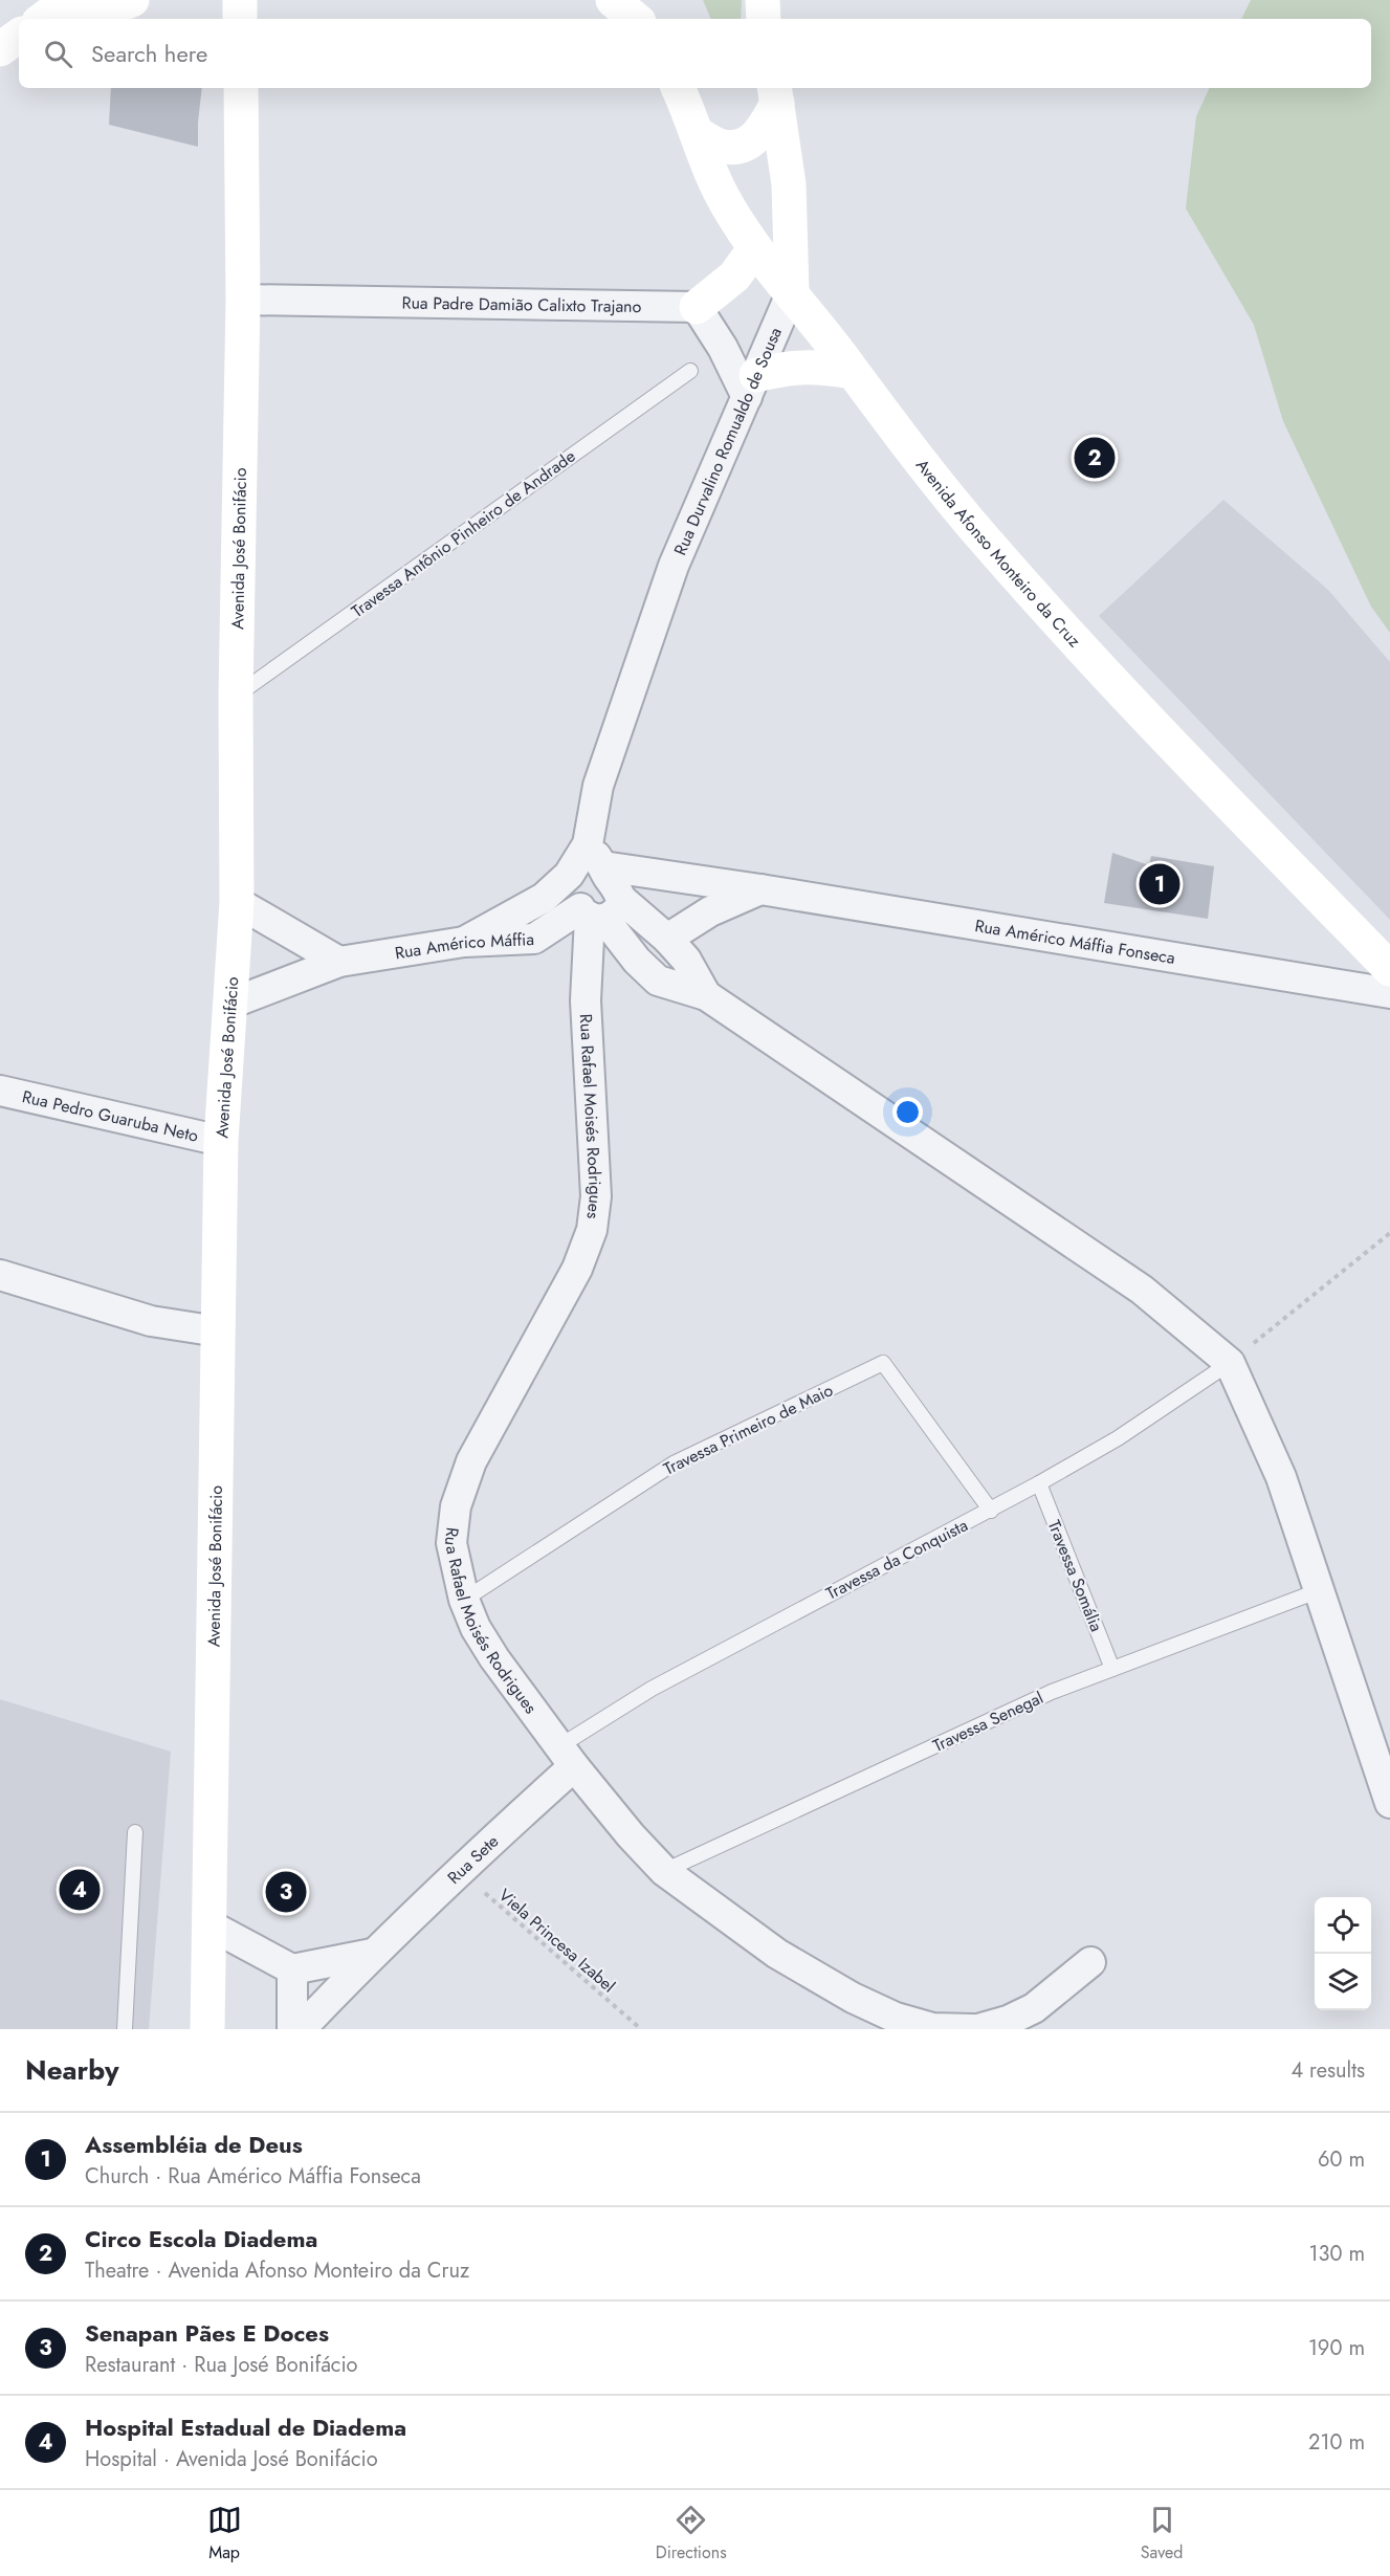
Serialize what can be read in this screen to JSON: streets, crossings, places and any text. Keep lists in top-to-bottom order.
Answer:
{
  "streets": {
    "street": [
      "Rua Padre Damião Calixto Trajano",
      "Rua Durvalino Romualdo de Sousa",
      "Avenida José Bonifácio",
      "Avenida Afonso Monteiro da Cruz",
      "Rua Américo Máffia Fonseca",
      "Rua Américo Máffia",
      "Rua Pedro Guaruba Neto",
      "Rua Rafael Moisés Rodrigues",
      "Rua Sete"
    ],
    "lane": [
      "Travessa Antônio Pinheiro de Andrade",
      "Travessa Primeiro de Maio",
      "Travessa da Conquista",
      "Travessa Somália",
      "Travessa Senegal"
    ],
    "path": ["Viela Princesa Izabel"]
  },
  "crossings": [
    ["Rua Padre Damião Calixto Trajano", "Avenida José Bonifácio"],
    ["Rua Durvalino Romualdo de Sousa", "Avenida Afonso Monteiro da Cruz"],
    ["Rua Durvalino Romualdo de Sousa", "Rua Américo Máffia Fonseca"],
    ["Rua Durvalino Romualdo de Sousa", "Rua Américo Máffia"],
    ["Rua Durvalino Romualdo de Sousa", "Rua Rafael Moisés Rodrigues"],
    ["Travessa Antônio Pinheiro de Andrade", "Avenida José Bonifácio"],
    ["Avenida José Bonifácio", "Rua Américo Máffia"],
    ["Avenida José Bonifácio", "Rua Pedro Guaruba Neto"],
    ["Rua Américo Máffia Fonseca", "Rua Américo Máffia"],
    ["Rua Américo Máffia Fonseca", "Rua Rafael Moisés Rodrigues"],
    ["Rua Américo Máffia", "Rua Rafael Moisés Rodrigues"],
    ["Rua Rafael Moisés Rodrigues", "Travessa Primeiro de Maio"],
    ["Rua Rafael Moisés Rodrigues", "Travessa da Conquista"],
    ["Rua Rafael Moisés Rodrigues", "Travessa Senegal"],
    ["Rua Rafael Moisés Rodrigues", "Rua Sete"],
    ["Travessa Primeiro de Maio", "Travessa da Conquista"],
    ["Travessa da Conquista", "Travessa Somália"],
    ["Travessa da Conquista", "Rua Sete"],
    ["Travessa Somália", "Travessa Senegal"],
    ["Rua Sete", "Viela Princesa Izabel"]
  ],
  "page": {
    "search": "Search here",
    "pins": [
      "2",
      "1",
      "4",
      "3"
    ],
    "heading": ["Nearby", "4 results"],
    "list": [
      {
        "mark": "1",
        "name": "Assembléia de Deus",
        "note": "Church · Rua Américo Máffia Fonseca",
        "value": "60 m"
      },
      {
        "mark": "2",
        "name": "Circo Escola Diadema",
        "note": "Theatre · Avenida Afonso Monteiro da Cruz",
        "value": "130 m"
      },
      {
        "mark": "3",
        "name": "Senapan Pães E Doces",
        "note": "Restaurant · Rua José Bonifácio",
        "value": "190 m"
      },
      {
        "mark": "4",
        "name": "Hospital Estadual de Diadema",
        "note": "Hospital · Avenida José Bonifácio",
        "value": "210 m"
      }
    ],
    "nav": ["Map", "Directions", "Saved"]
  }
}
